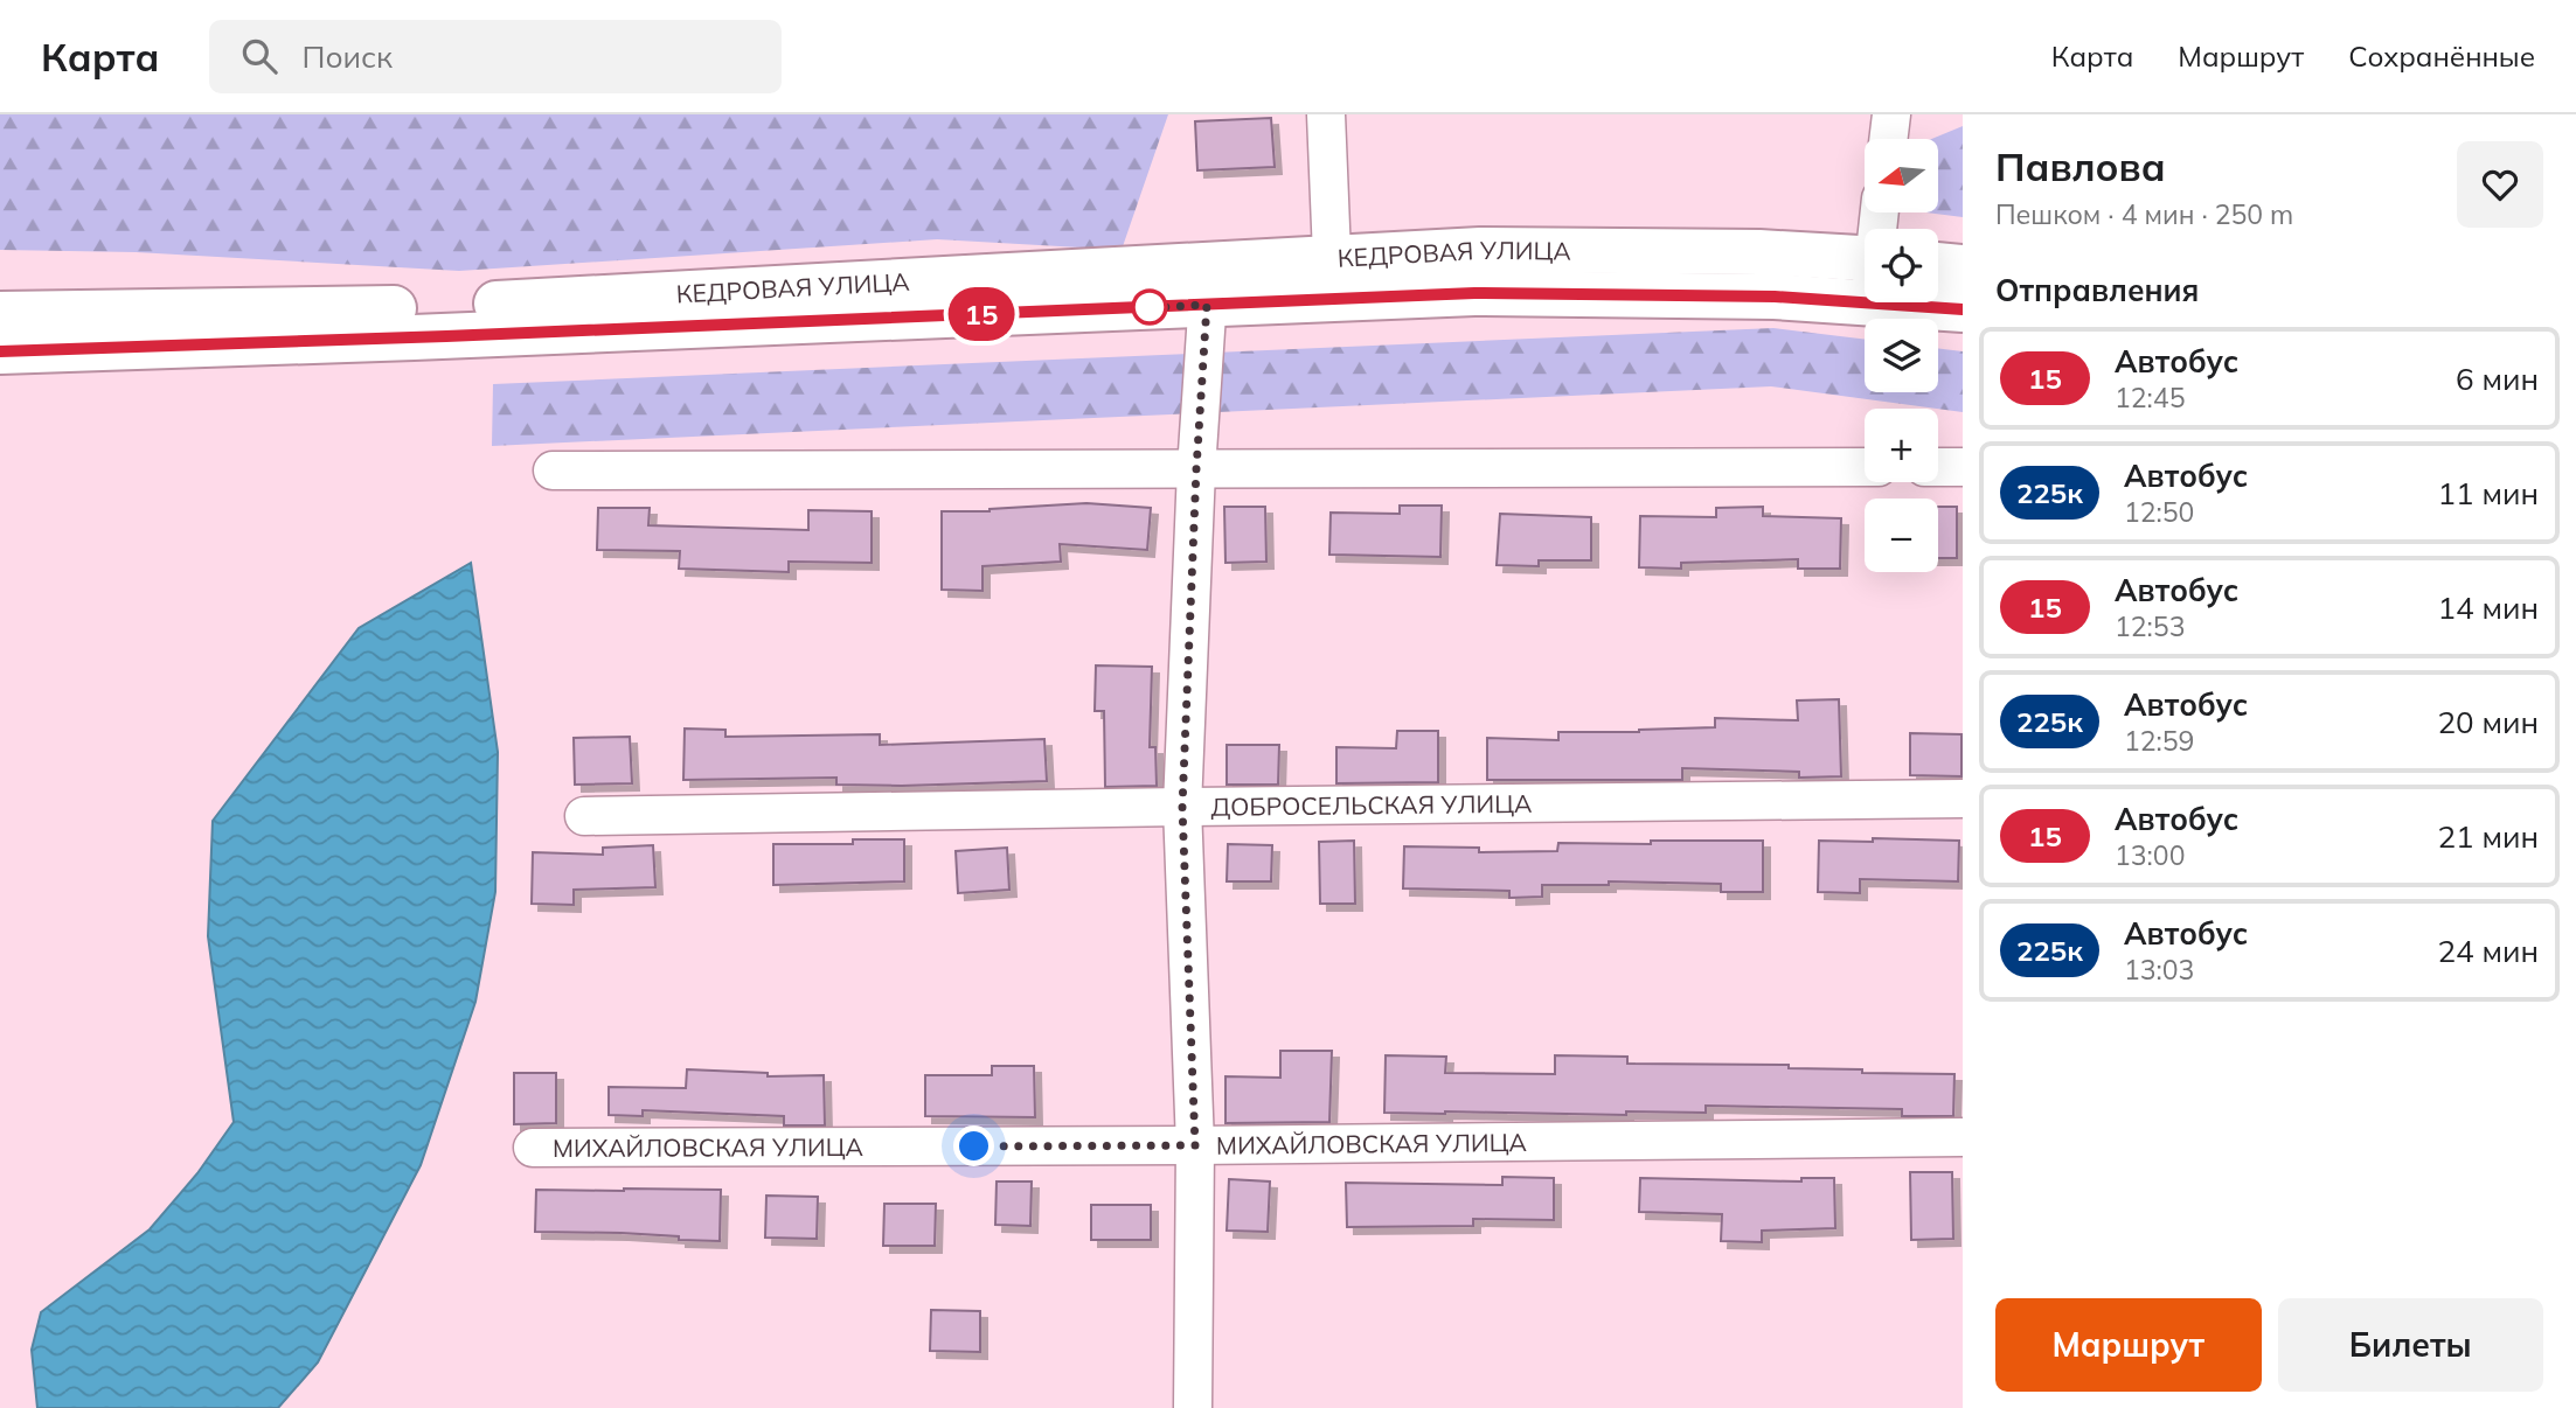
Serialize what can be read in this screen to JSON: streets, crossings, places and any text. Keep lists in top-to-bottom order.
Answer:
{
  "streets": {
    "main road": ["КЕДРОВАЯ УЛИЦА"],
    "street": ["ДОБРОСЕЛЬСКАЯ УЛИЦА", "МИХАЙЛОВСКАЯ УЛИЦА"]
  },
  "lines": ["bus line 15"],
  "north": "left",
  "page": {
    "header": "Карта",
    "search": "Поиск",
    "nav": ["Карта", "Маршрут", "Сохранённые"],
    "on_map": "15",
    "heading": [
      ["Павлова", "Пешком · 4 мин · 250 m"],
      "Отправления"
    ],
    "map_buttons": ["+", "−"],
    "list": [
      {
        "mark": "15",
        "name": "Автобус",
        "note": "12:45",
        "value": "6 мин"
      },
      {
        "mark": "225к",
        "name": "Автобус",
        "note": "12:50",
        "value": "11 мин"
      },
      {
        "mark": "15",
        "name": "Автобус",
        "note": "12:53",
        "value": "14 мин"
      },
      {
        "mark": "225к",
        "name": "Автобус",
        "note": "12:59",
        "value": "20 мин"
      },
      {
        "mark": "15",
        "name": "Автобус",
        "note": "13:00",
        "value": "21 мин"
      },
      {
        "mark": "225к",
        "name": "Автобус",
        "note": "13:03",
        "value": "24 мин"
      }
    ],
    "buttons": ["Маршрут", "Билеты"]
  }
}
